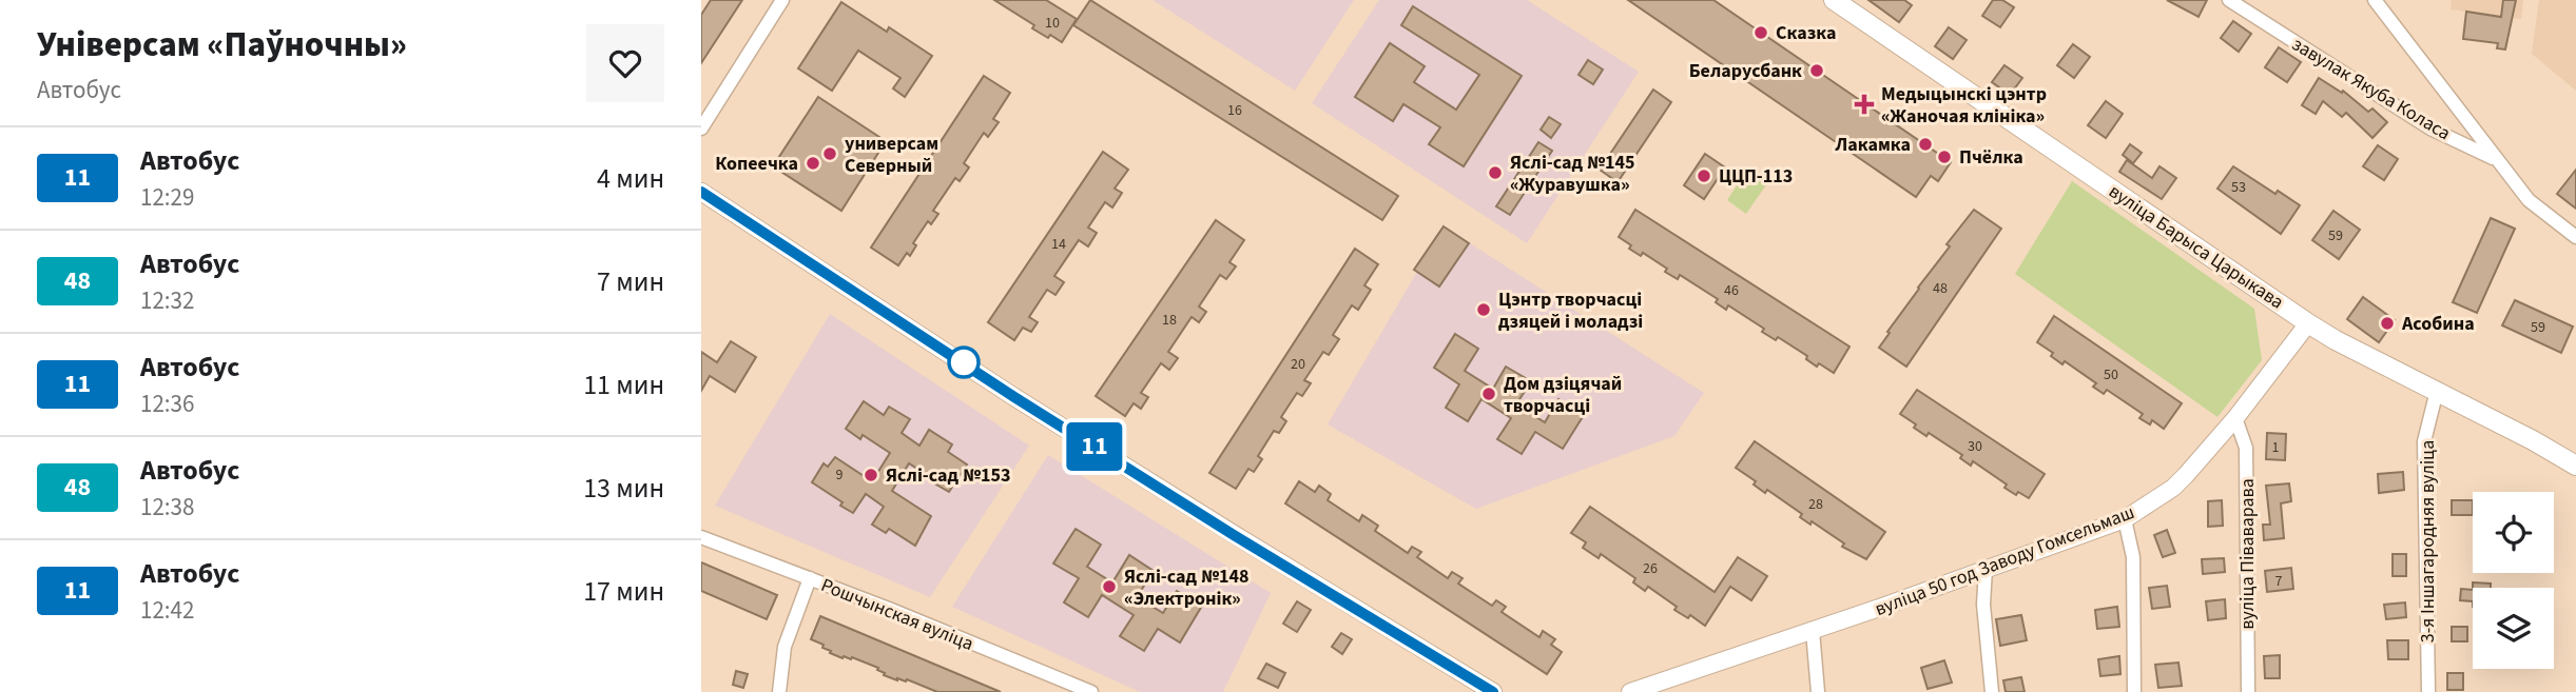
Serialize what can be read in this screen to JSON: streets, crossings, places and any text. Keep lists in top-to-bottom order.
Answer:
{
  "streets": {
    "main road": ["вуліца Барыса Царыкава"],
    "street": [
      "завулак Якуба Коласа",
      "3-я Іншагародняя вуліца",
      "вуліца Піваварава",
      "вуліца 50 год Заводу Гомсельмаш",
      "Рошчынская вуліца"
    ]
  },
  "crossings": [
    ["вуліца Барыса Царыкава", "3-я Іншагародняя вуліца"],
    ["вуліца Барыса Царыкава", "вуліца 50 год Заводу Гомсельмаш"],
    ["вуліца Піваварава", "вуліца 50 год Заводу Гомсельмаш"]
  ],
  "places": {
    "other": [
      "Сказка",
      "Беларусбанк",
      "Лакамка",
      "универсам Северный",
      "Пчёлка",
      "Копеечка",
      "Яслі-сад №145 «Журавушка»",
      "ЦЦП-113",
      "Цэнтр творчасці дзяцей і моладзі",
      "Асобина",
      "Дом дзіцячай творчасці",
      "Яслі-сад №153",
      "Яслі-сад №148 «Электронік»"
    ],
    "health": ["Медыцынскі цэнтр «Жаночая клініка»"]
  },
  "lines": ["bus line 11"],
  "house_numbers": [
    "10",
    "16",
    "53",
    "59",
    "14",
    "48",
    "46",
    "18",
    "59",
    "20",
    "50",
    "30",
    "1",
    "9",
    "28",
    "26",
    "7"
  ],
  "page": {
    "heading": ["Універсам «Паўночны»", "Автобус"],
    "on_map": "11",
    "list": [
      {
        "mark": "11",
        "name": "Автобус",
        "note": "12:29",
        "value": "4 мин"
      },
      {
        "mark": "48",
        "name": "Автобус",
        "note": "12:32",
        "value": "7 мин"
      },
      {
        "mark": "11",
        "name": "Автобус",
        "note": "12:36",
        "value": "11 мин"
      },
      {
        "mark": "48",
        "name": "Автобус",
        "note": "12:38",
        "value": "13 мин"
      },
      {
        "mark": "11",
        "name": "Автобус",
        "note": "12:42",
        "value": "17 мин"
      }
    ]
  }
}
